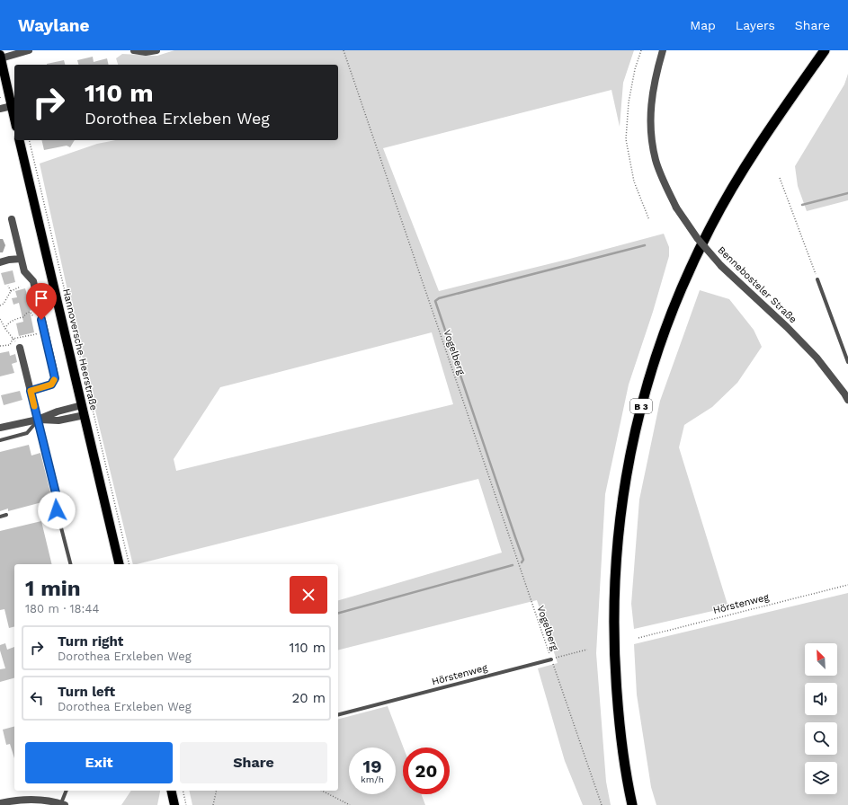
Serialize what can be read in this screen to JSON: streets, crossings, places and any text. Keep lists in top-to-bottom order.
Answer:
{
  "streets": {
    "highway": ["B 3"],
    "main road": ["Hannoversche Heerstraße"],
    "street": ["Bennebosteler Straße"],
    "lane": ["Hörstenweg"],
    "path": ["Vogelberg"]
  },
  "crossings": [
    ["Vogelberg", "Hörstenweg"]
  ],
  "north": "top left",
  "page": {
    "header": "Waylane",
    "nav": ["Map", "Layers", "Share"],
    "turn": ["110 m", "Dorothea Erxleben Weg"],
    "heading": ["1 min", "180 m · 18:44"],
    "list": [
      {
        "name": "Turn right",
        "note": "Dorothea Erxleben Weg",
        "value": "110 m"
      },
      {
        "name": "Turn left",
        "note": "Dorothea Erxleben Weg",
        "value": "20 m"
      }
    ],
    "buttons": ["Exit", "Share"],
    "speed": "19 km/h",
    "limit": "20"
  }
}
